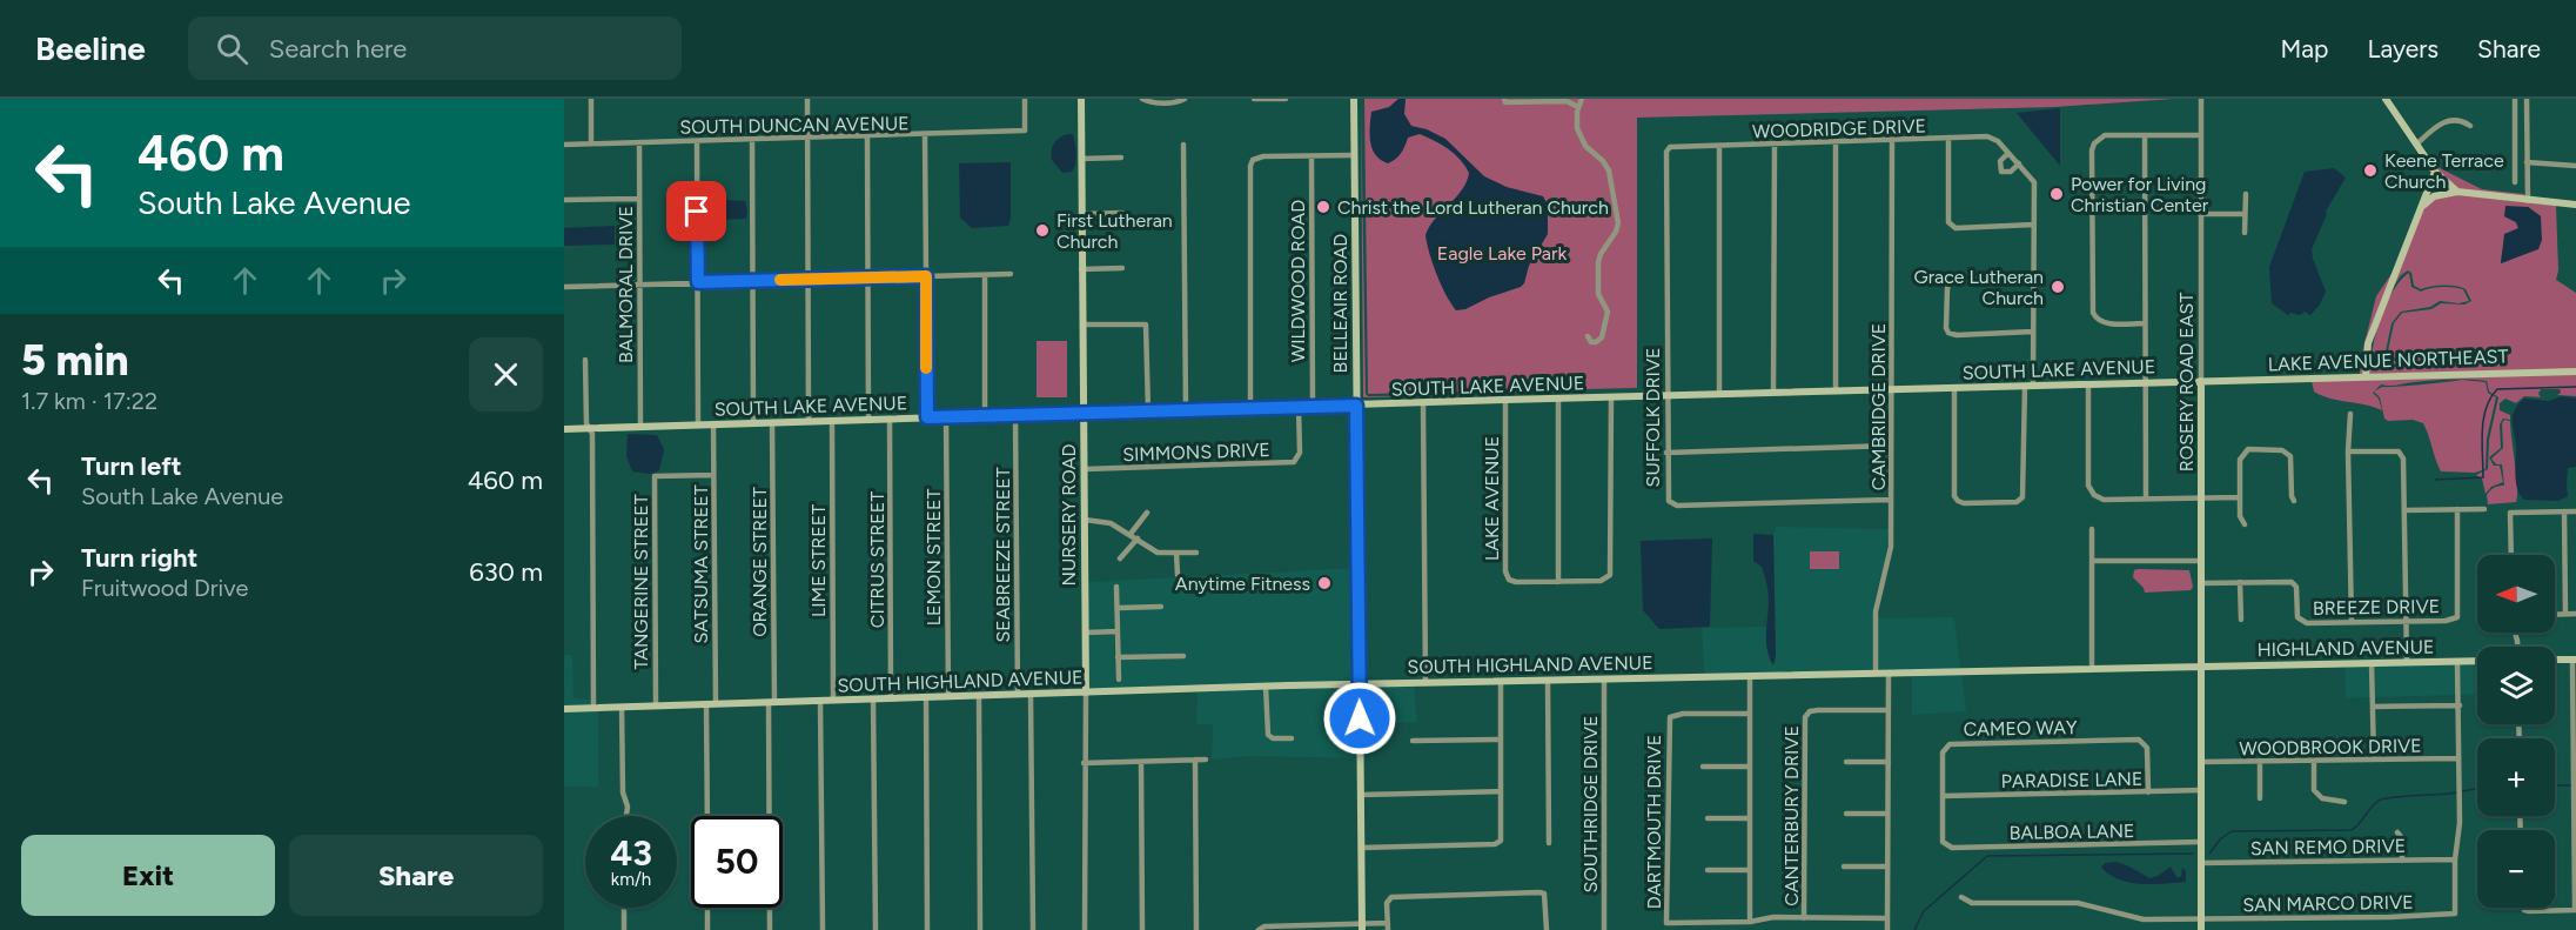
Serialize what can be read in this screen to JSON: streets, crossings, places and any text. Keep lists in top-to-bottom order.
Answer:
{
  "streets": {
    "street": [
      "SOUTH DUNCAN AVENUE",
      "WOODRIDGE DRIVE",
      "WILDWOOD ROAD",
      "BALMORAL DRIVE",
      "BELLEAIR ROAD",
      "LAKE AVENUE NORTHEAST",
      "SOUTH LAKE AVENUE",
      "ROSERY ROAD EAST",
      "CAMBRIDGE DRIVE",
      "SUFFOLK DRIVE",
      "SIMMONS DRIVE",
      "LAKE AVENUE",
      "NURSERY ROAD",
      "SEABREEZE STREET",
      "LEMON STREET",
      "CITRUS STREET",
      "LIME STREET",
      "ORANGE STREET",
      "SATSUMA STREET",
      "TANGERINE STREET",
      "BREEZE DRIVE",
      "HIGHLAND AVENUE",
      "SOUTH HIGHLAND AVENUE",
      "CAMEO WAY",
      "WOODBROOK DRIVE",
      "PARADISE LANE",
      "SOUTHRIDGE DRIVE",
      "CANTERBURY DRIVE",
      "DARTMOUTH DRIVE",
      "BALBOA LANE",
      "SAN REMO DRIVE",
      "SAN MARCO DRIVE"
    ]
  },
  "crossings": [
    ["SOUTH DUNCAN AVENUE", "BALMORAL DRIVE"],
    ["WOODRIDGE DRIVE", "SOUTH LAKE AVENUE"],
    ["WOODRIDGE DRIVE", "CAMBRIDGE DRIVE"],
    ["WOODRIDGE DRIVE", "SUFFOLK DRIVE"],
    ["WILDWOOD ROAD", "SOUTH LAKE AVENUE"],
    ["BALMORAL DRIVE", "SOUTH LAKE AVENUE"],
    ["BELLEAIR ROAD", "SOUTH LAKE AVENUE"],
    ["BELLEAIR ROAD", "SOUTH HIGHLAND AVENUE"],
    ["LAKE AVENUE NORTHEAST", "SOUTH LAKE AVENUE"],
    ["LAKE AVENUE NORTHEAST", "ROSERY ROAD EAST"],
    ["SOUTH LAKE AVENUE", "ROSERY ROAD EAST"],
    ["SOUTH LAKE AVENUE", "CAMBRIDGE DRIVE"],
    ["SOUTH LAKE AVENUE", "SUFFOLK DRIVE"],
    ["SOUTH LAKE AVENUE", "SIMMONS DRIVE"],
    ["SOUTH LAKE AVENUE", "LAKE AVENUE"],
    ["SOUTH LAKE AVENUE", "NURSERY ROAD"],
    ["SOUTH LAKE AVENUE", "SEABREEZE STREET"],
    ["SOUTH LAKE AVENUE", "LEMON STREET"],
    ["SOUTH LAKE AVENUE", "CITRUS STREET"],
    ["SOUTH LAKE AVENUE", "LIME STREET"],
    ["SOUTH LAKE AVENUE", "ORANGE STREET"],
    ["SOUTH LAKE AVENUE", "SATSUMA STREET"],
    ["ROSERY ROAD EAST", "BREEZE DRIVE"],
    ["ROSERY ROAD EAST", "HIGHLAND AVENUE"],
    ["ROSERY ROAD EAST", "SOUTH HIGHLAND AVENUE"],
    ["ROSERY ROAD EAST", "WOODBROOK DRIVE"],
    ["ROSERY ROAD EAST", "PARADISE LANE"],
    ["ROSERY ROAD EAST", "BALBOA LANE"],
    ["ROSERY ROAD EAST", "SAN REMO DRIVE"],
    ["ROSERY ROAD EAST", "SAN MARCO DRIVE"],
    ["CAMBRIDGE DRIVE", "SUFFOLK DRIVE"],
    ["CAMBRIDGE DRIVE", "SOUTH HIGHLAND AVENUE"],
    ["SIMMONS DRIVE", "NURSERY ROAD"],
    ["NURSERY ROAD", "SOUTH HIGHLAND AVENUE"],
    ["SEABREEZE STREET", "SOUTH HIGHLAND AVENUE"],
    ["LEMON STREET", "SOUTH HIGHLAND AVENUE"],
    ["CITRUS STREET", "SOUTH HIGHLAND AVENUE"],
    ["LIME STREET", "SOUTH HIGHLAND AVENUE"],
    ["ORANGE STREET", "SOUTH HIGHLAND AVENUE"],
    ["SATSUMA STREET", "TANGERINE STREET"],
    ["SATSUMA STREET", "SOUTH HIGHLAND AVENUE"],
    ["TANGERINE STREET", "SOUTH HIGHLAND AVENUE"],
    ["HIGHLAND AVENUE", "SOUTH HIGHLAND AVENUE"],
    ["SOUTH HIGHLAND AVENUE", "SOUTHRIDGE DRIVE"],
    ["CAMEO WAY", "PARADISE LANE"],
    ["CAMEO WAY", "BALBOA LANE"],
    ["SAN REMO DRIVE", "SAN MARCO DRIVE"]
  ],
  "parks": ["Eagle Lake Park"],
  "places": [
    "Keene Terrace Church",
    "Power for Living Christian Center",
    "Christ the Lord Lutheran Church",
    "First Lutheran Church",
    "Grace Lutheran Church",
    "Anytime Fitness"
  ],
  "north": "left",
  "page": {
    "header": "Beeline",
    "search": "Search here",
    "nav": ["Map", "Layers", "Share"],
    "turn": ["460 m", "South Lake Avenue"],
    "heading": ["5 min", "1.7 km · 17:22"],
    "list": [
      {
        "name": "Turn left",
        "note": "South Lake Avenue",
        "value": "460 m"
      },
      {
        "name": "Turn right",
        "note": "Fruitwood Drive",
        "value": "630 m"
      }
    ],
    "map_buttons": ["+", "−"],
    "speed": "43 km/h",
    "limit": "50",
    "buttons": ["Exit", "Share"]
  }
}
